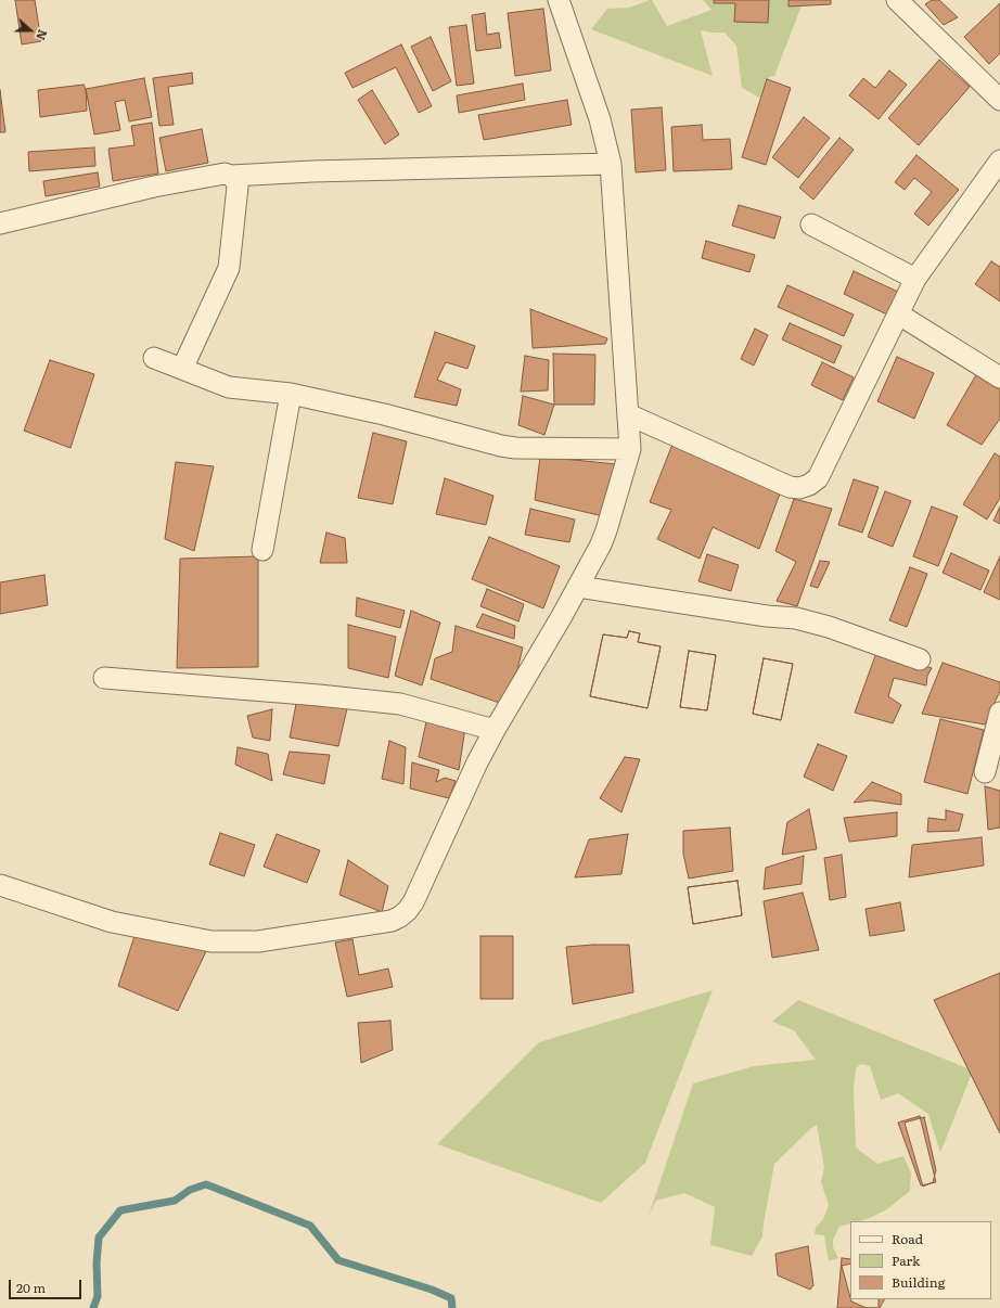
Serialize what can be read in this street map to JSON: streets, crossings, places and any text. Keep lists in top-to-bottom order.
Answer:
{
  "legend": ["Road", "Park", "Building"],
  "scale_bar": "20 m",
  "north": "right"
}
